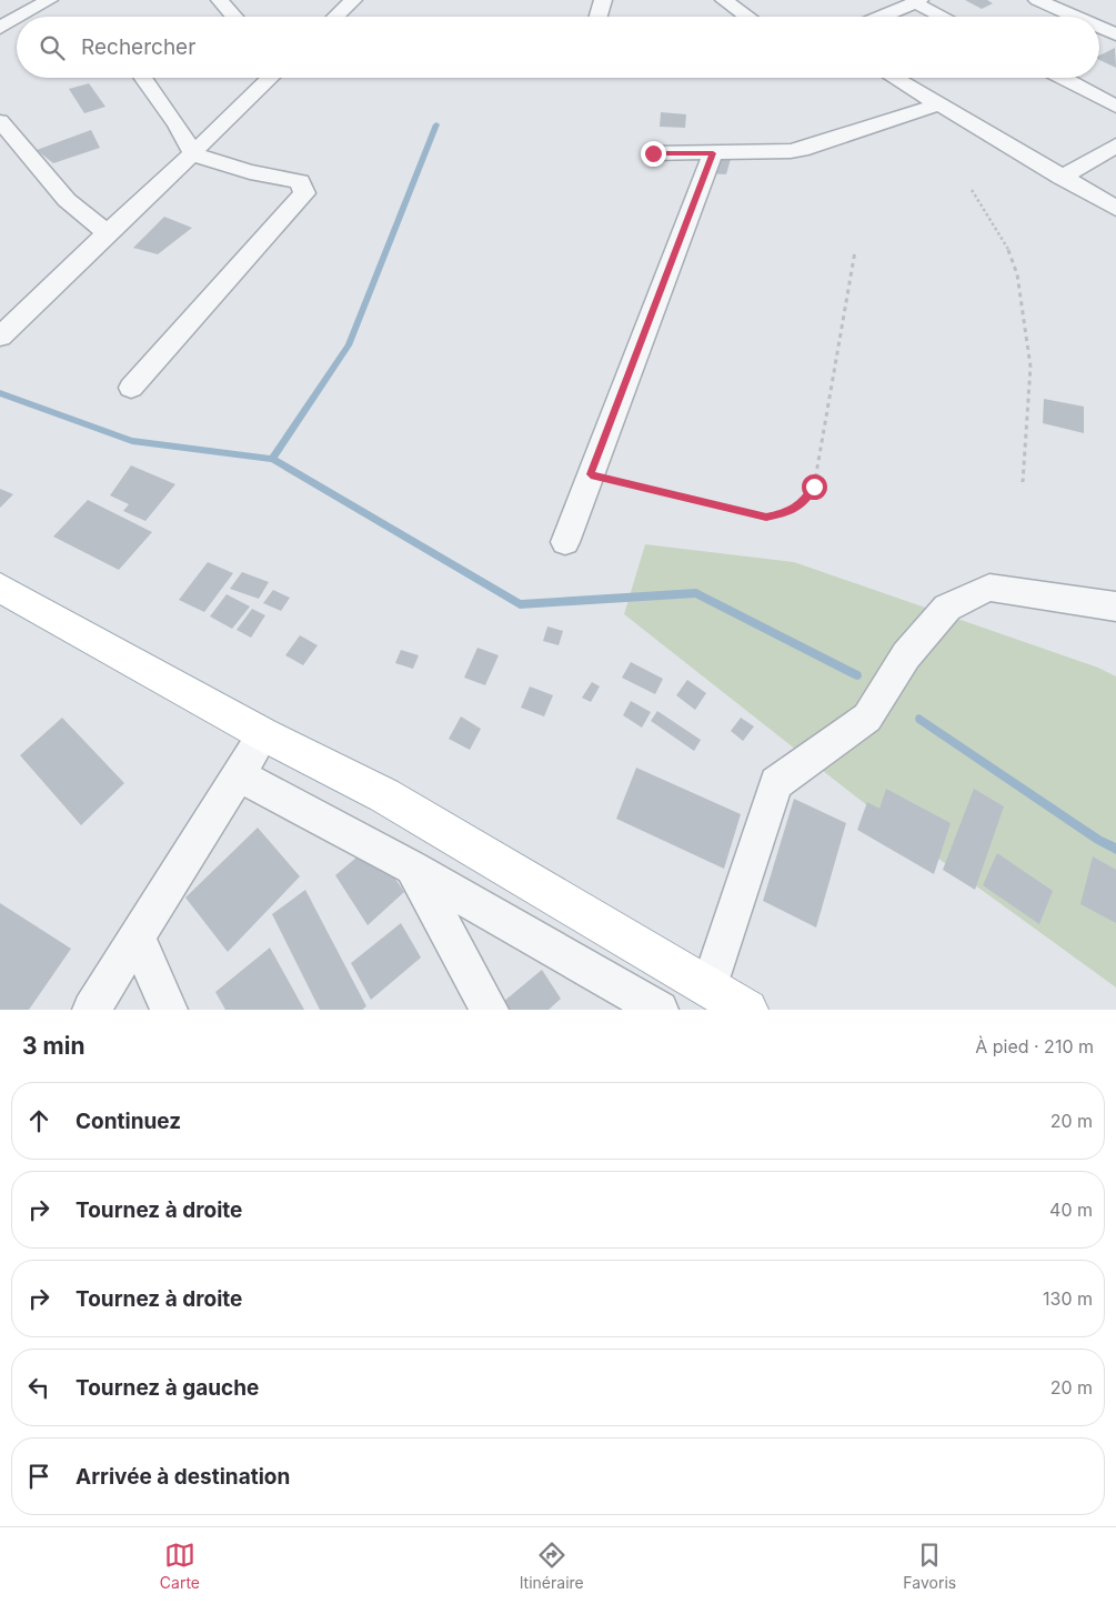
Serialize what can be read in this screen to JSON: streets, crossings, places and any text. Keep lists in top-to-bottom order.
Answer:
{
  "page": {
    "search": "Rechercher",
    "heading": ["3 min", "À pied · 210 m"],
    "list": [
      ["Continuez", "20 m"],
      ["Tournez à droite", "40 m"],
      ["Tournez à droite", "130 m"],
      ["Tournez à gauche", "20 m"],
      "Arrivée à destination"
    ],
    "nav": ["Carte", "Itinéraire", "Favoris"]
  }
}
